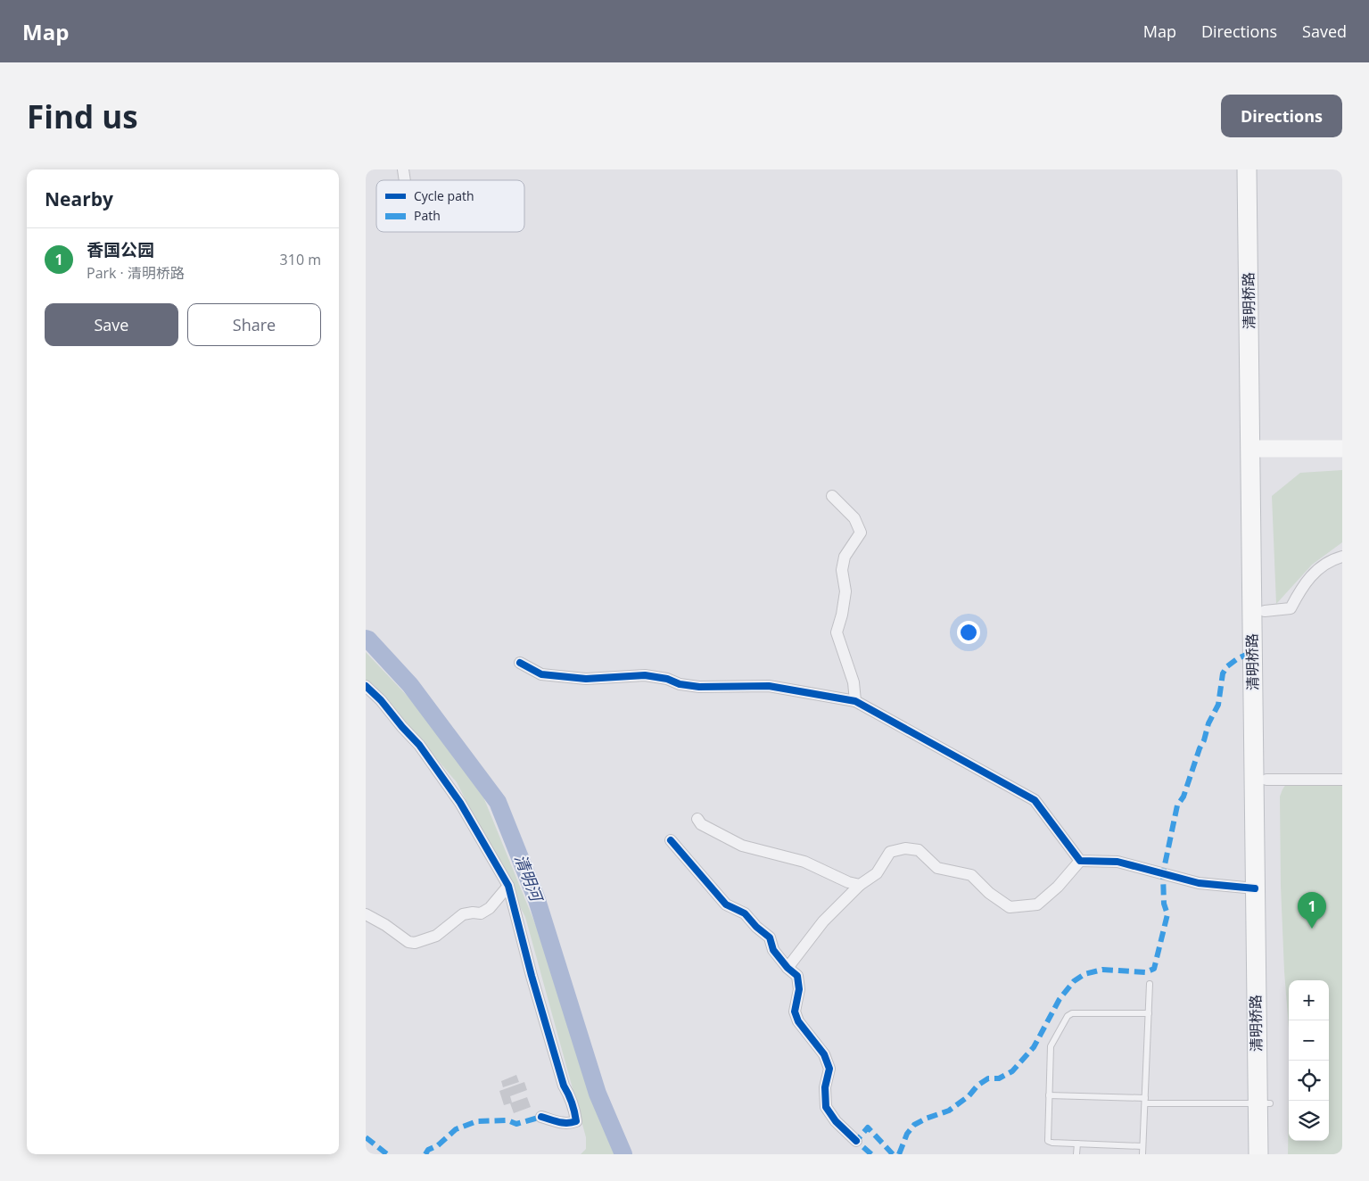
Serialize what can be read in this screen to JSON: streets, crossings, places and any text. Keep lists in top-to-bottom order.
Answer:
{
  "streets": {
    "main road": ["清明桥路"]
  },
  "water": ["清明河"],
  "legend": ["Cycle path", "Path"],
  "page": {
    "header": "Map",
    "nav": ["Map", "Directions", "Saved"],
    "buttons": [
      "Directions",
      ["Save", "Share"]
    ],
    "title": "Find us",
    "heading": "Nearby",
    "list": [
      {
        "mark": "1",
        "name": "香国公园",
        "note": "Park · 清明桥路",
        "value": "310 m"
      }
    ],
    "pins": "1",
    "map_buttons": ["+", "−"]
  }
}
